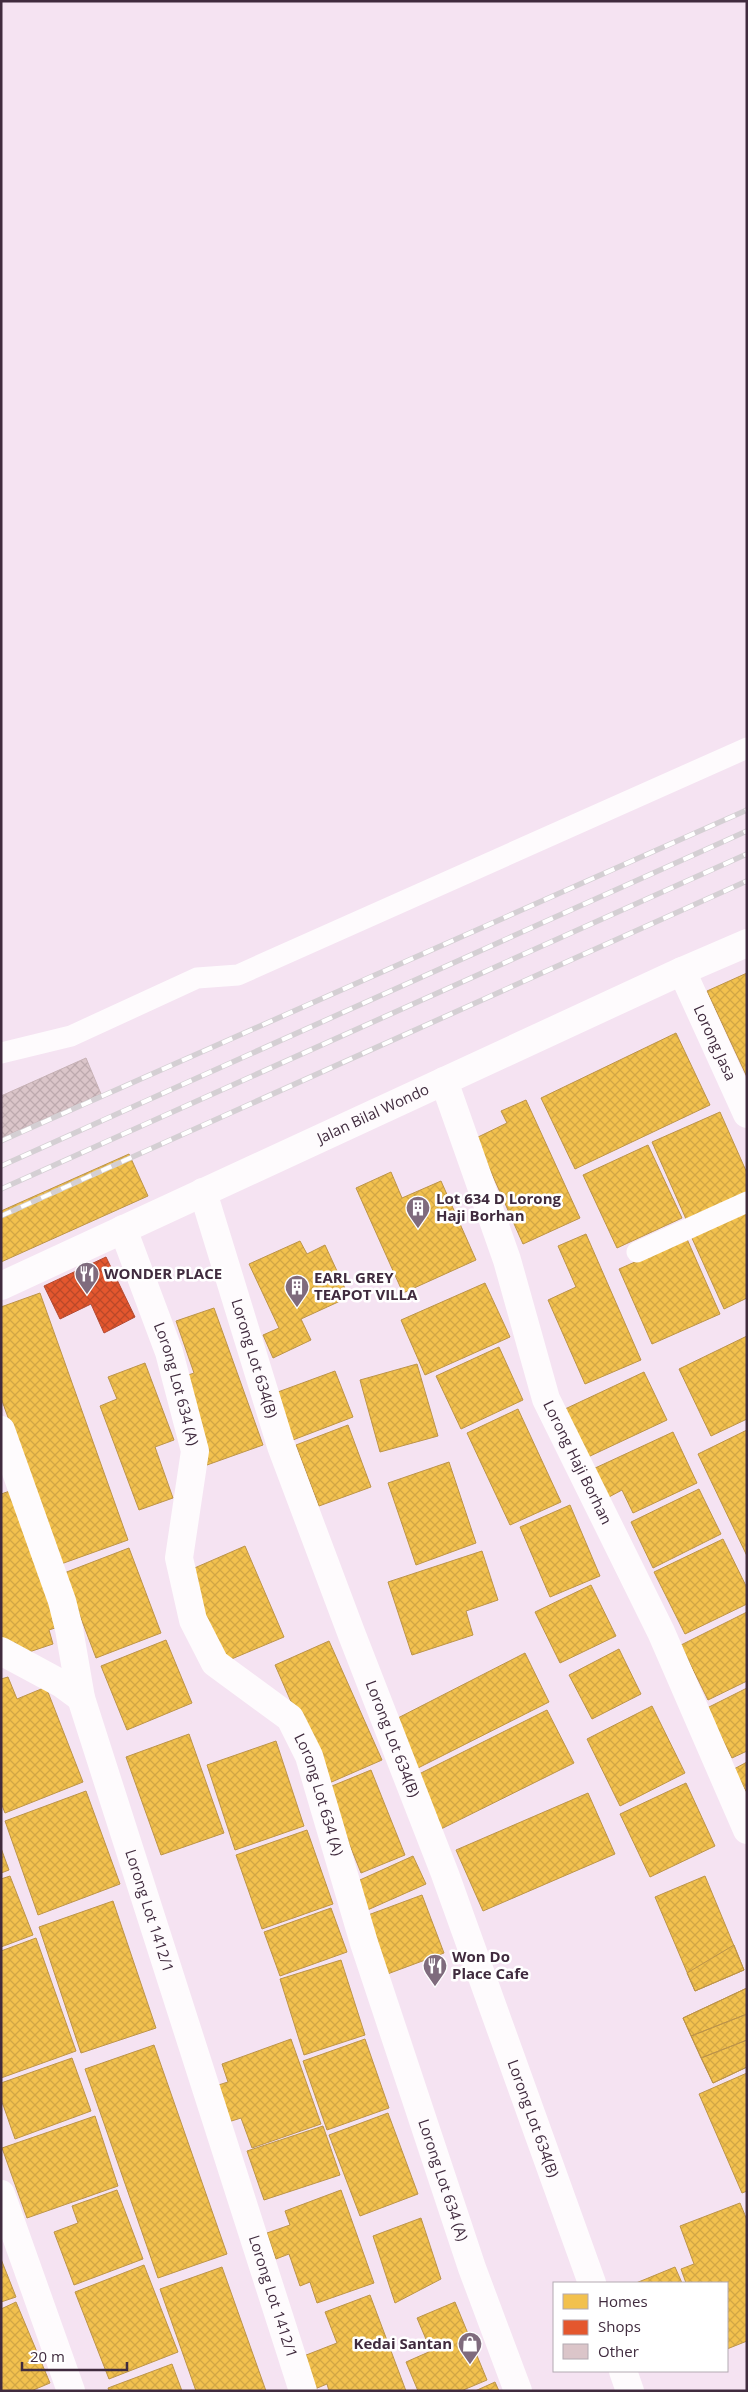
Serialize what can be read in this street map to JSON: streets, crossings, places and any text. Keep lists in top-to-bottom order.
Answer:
{
  "streets": {
    "street": [
      "Lorong Jasa",
      "Jalan Bilal Wondo",
      "Lorong Lot 634(B)",
      "Lorong Lot 634 (A)",
      "Lorong Haji Borhan",
      "Lorong Lot 1412/1"
    ]
  },
  "crossings": [
    ["Lorong Jasa", "Jalan Bilal Wondo"],
    ["Jalan Bilal Wondo", "Lorong Lot 634(B)"],
    ["Jalan Bilal Wondo", "Lorong Lot 634 (A)"],
    ["Jalan Bilal Wondo", "Lorong Haji Borhan"]
  ],
  "places": {
    "building": ["Lot 634 D Lorong Haji Borhan", "EARL GREY TEAPOT VILLA"],
    "restaurant": ["WONDER PLACE", "Won Do Place Cafe"],
    "shop": ["Kedai Santan"]
  },
  "legend": ["Homes", "Shops", "Other"],
  "scale_bar": "20 m"
}
